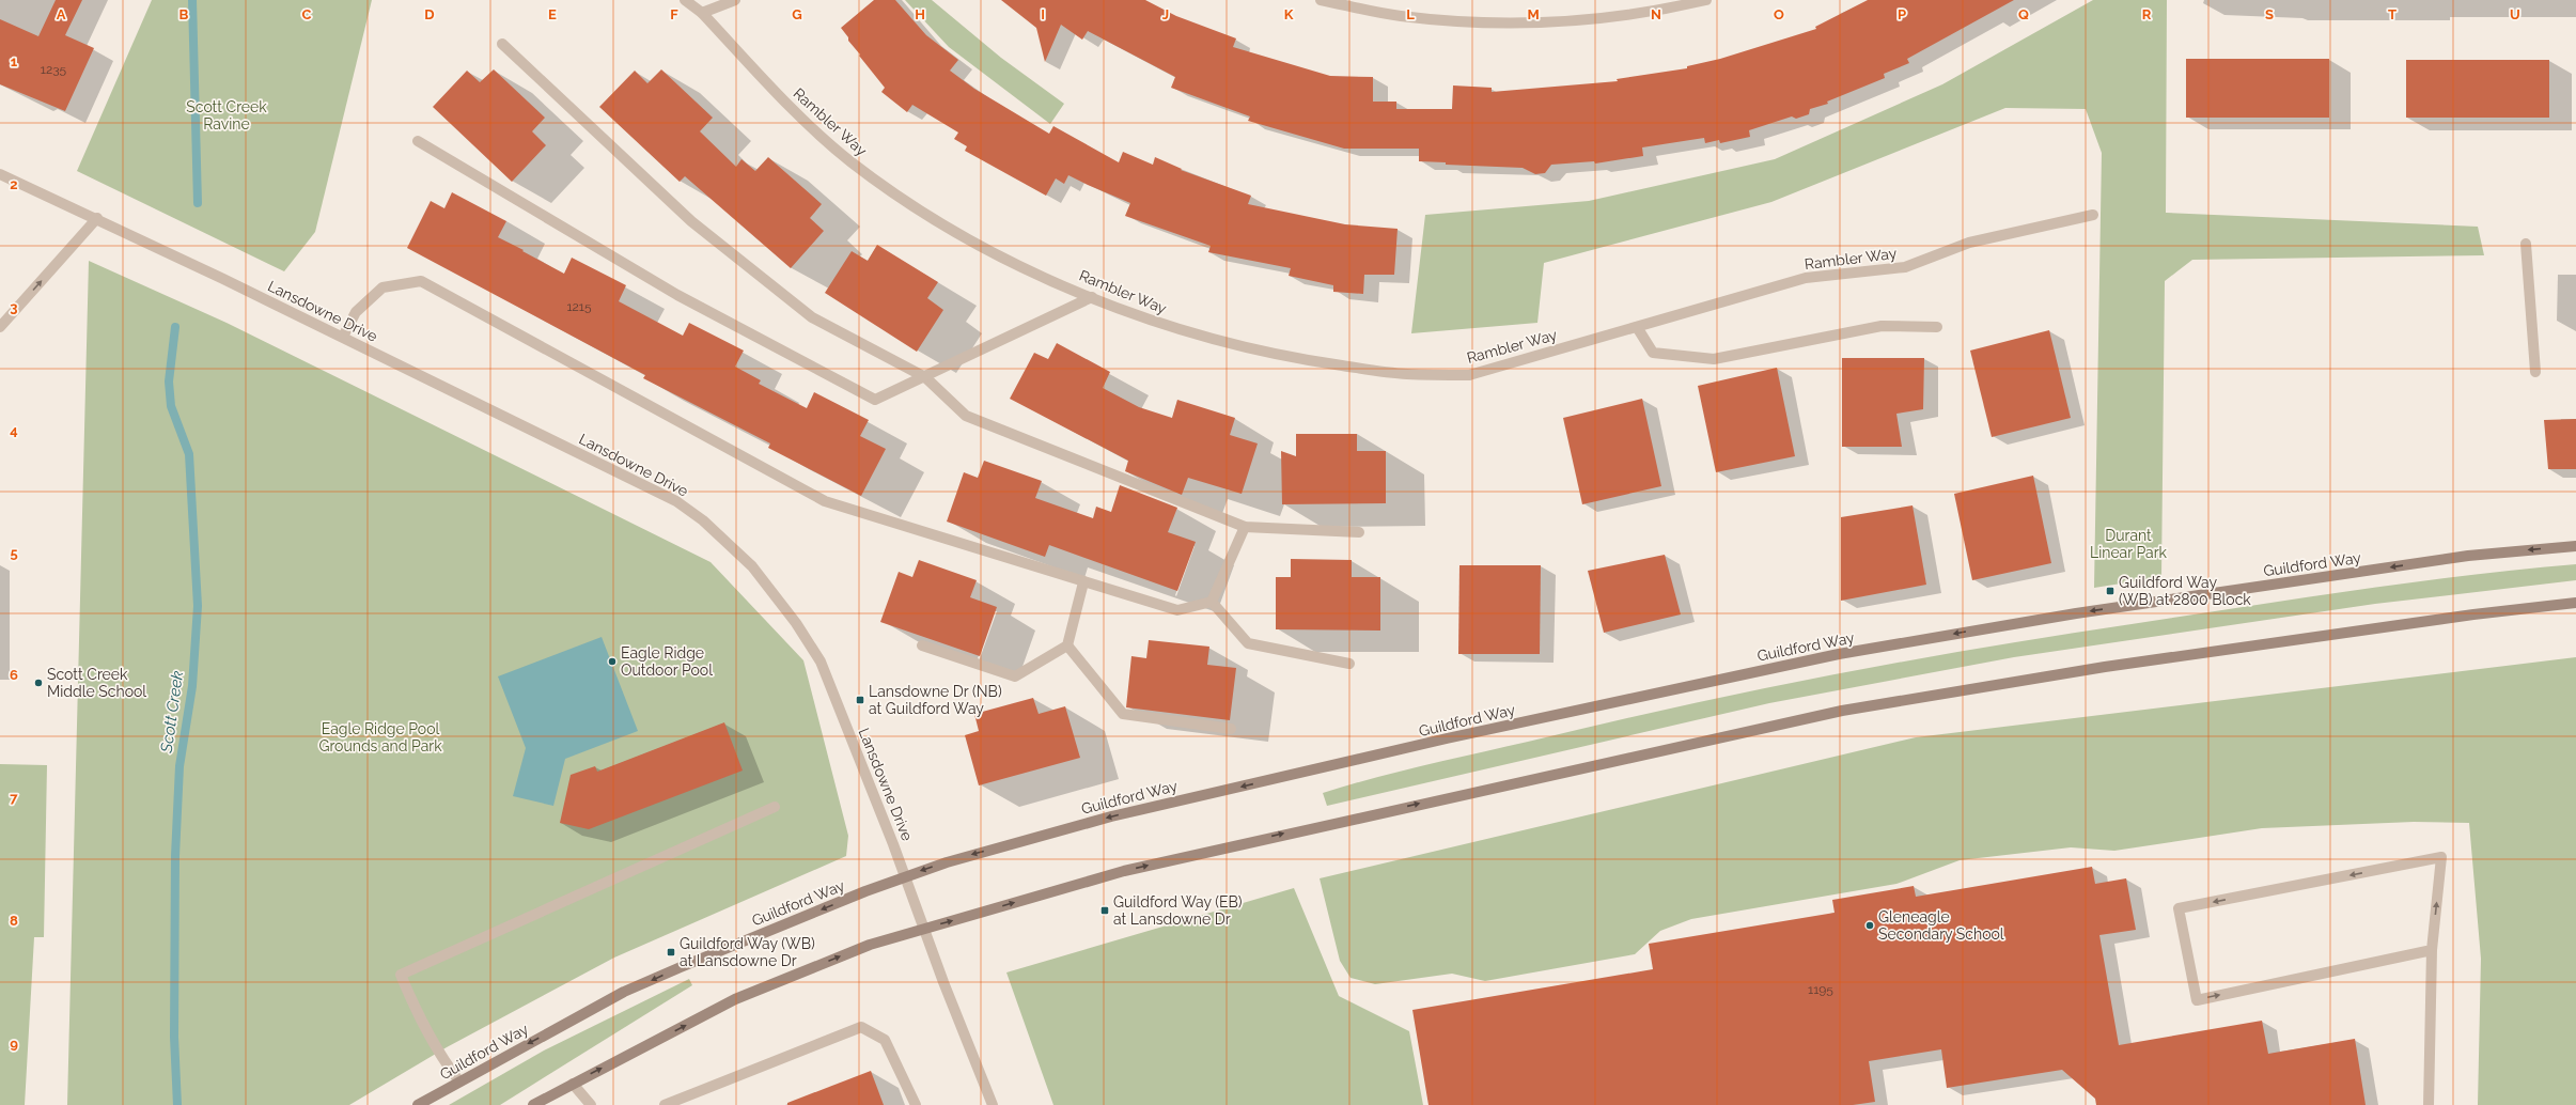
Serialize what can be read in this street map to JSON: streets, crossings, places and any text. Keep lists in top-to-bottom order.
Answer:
{
  "streets": {
    "main road": ["Guildford Way"],
    "street": ["Rambler Way", "Lansdowne Drive"]
  },
  "crossings": [
    ["Lansdowne Drive", "Guildford Way"]
  ],
  "water": ["Scott Creek"],
  "parks": ["Scott Creek Ravine", "Durant Linear Park", "Eagle Ridge Pool Grounds and Park"],
  "places": {
    "transit": [
      "Guildford Way (WB) at 2800 Block",
      "Lansdowne Dr (NB) at Guildford Way",
      "Guildford Way (EB) at Lansdowne Dr",
      "Guildford Way (WB) at Lansdowne Dr"
    ],
    "other": ["Eagle Ridge Outdoor Pool", "Scott Creek Middle School", "Gleneagle Secondary School"]
  },
  "house_numbers": ["1235", "1215", "1195"],
  "grid": {
    "columns": [
      "A",
      "B",
      "C",
      "D",
      "E",
      "F",
      "G",
      "H",
      "I",
      "J",
      "K",
      "L",
      "M",
      "N",
      "O",
      "P",
      "Q",
      "R",
      "S",
      "T",
      "U"
    ],
    "rows": [
      "1",
      "2",
      "3",
      "4",
      "5",
      "6",
      "7",
      "8",
      "9"
    ]
  }
}
